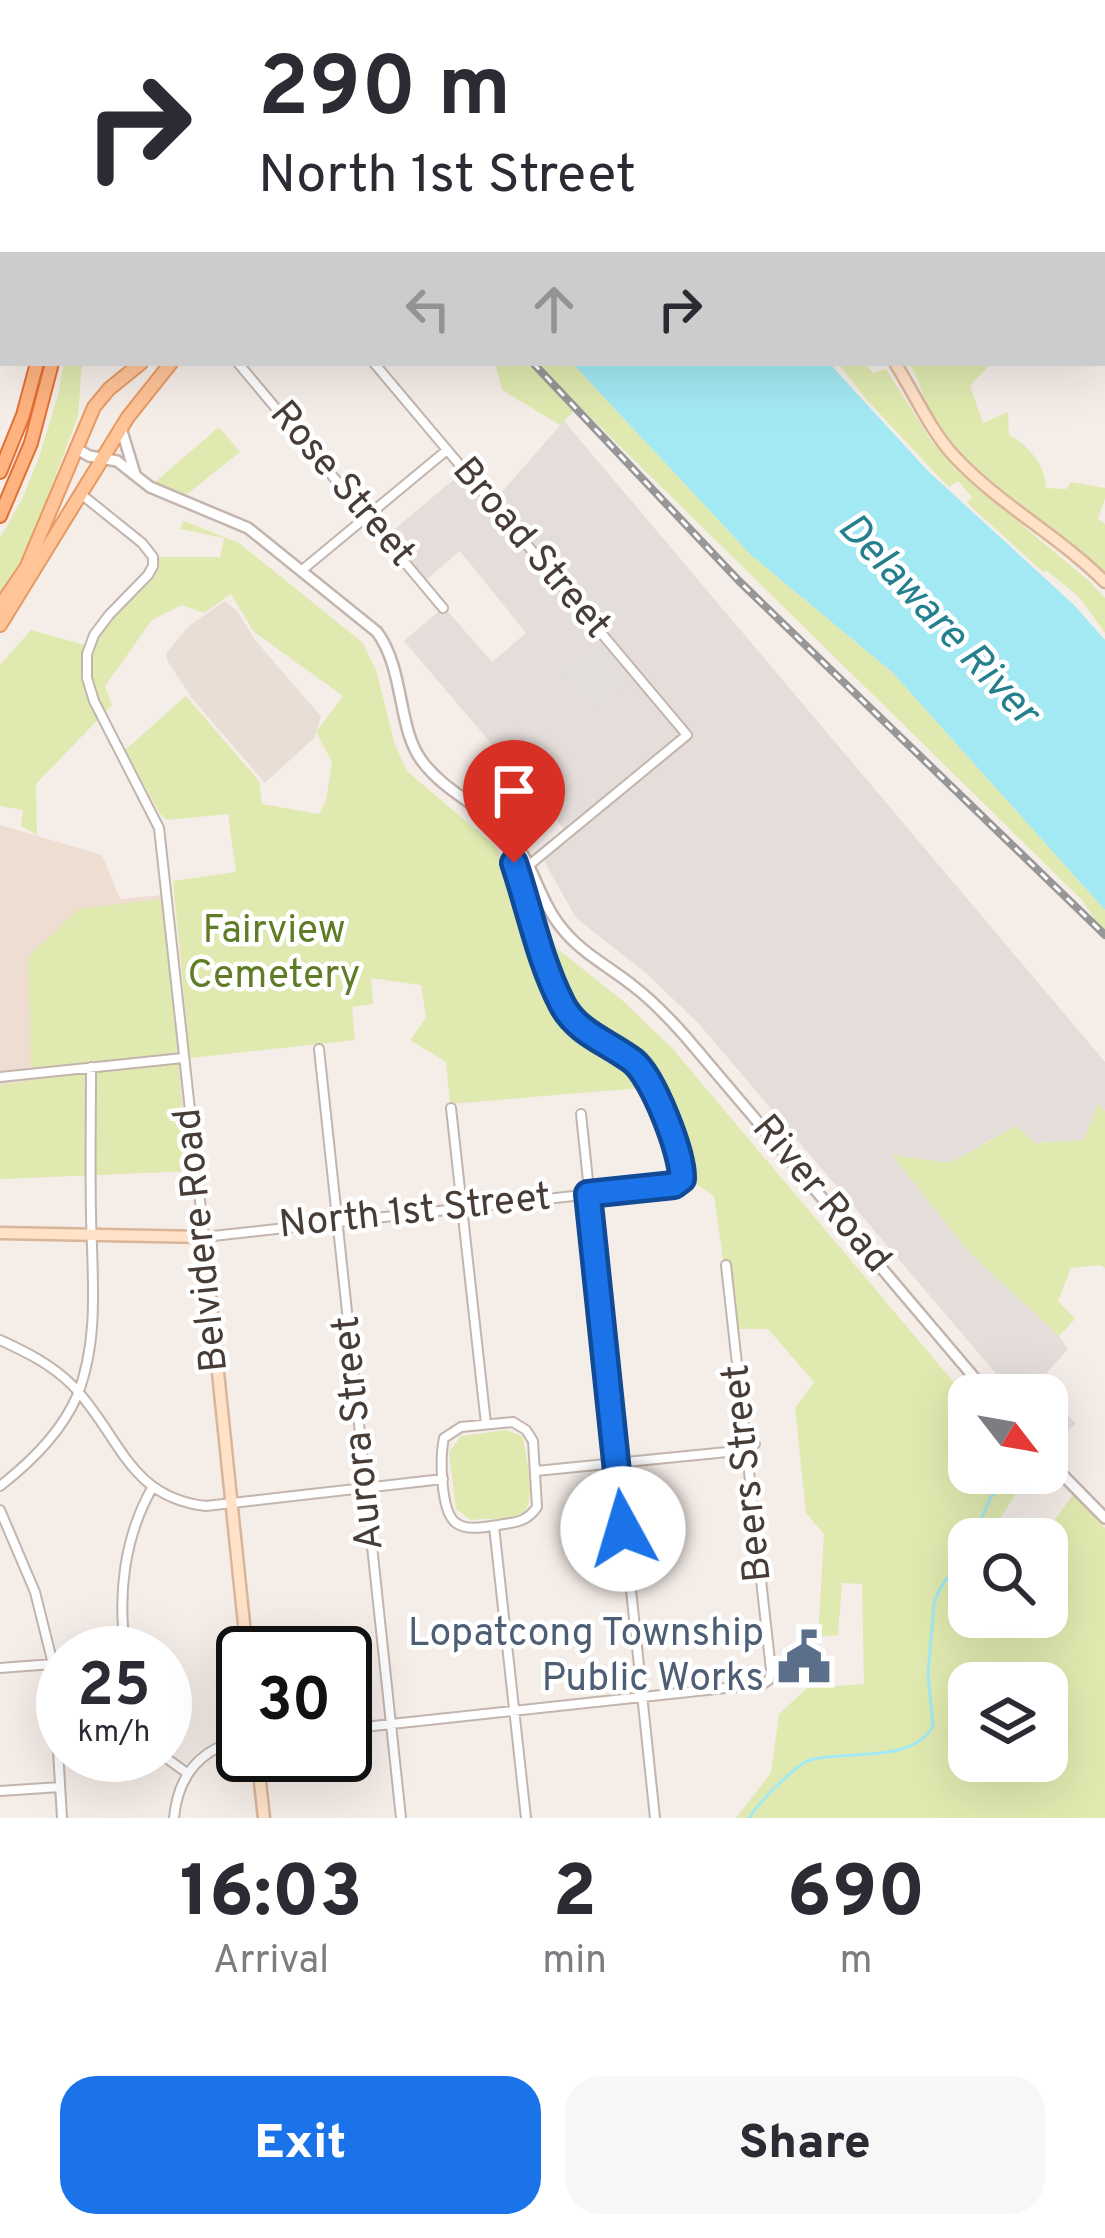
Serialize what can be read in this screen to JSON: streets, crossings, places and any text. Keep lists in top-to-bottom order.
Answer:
{
  "streets": {
    "main road": ["North 1st Street", "Belvidere Road"],
    "street": [
      "Rose Street",
      "Broad Street",
      "River Road",
      "Aurora Street",
      "Beers Street"
    ]
  },
  "crossings": [
    ["Broad Street", "River Road"],
    ["River Road", "North 1st Street"],
    ["North 1st Street", "Belvidere Road"],
    ["North 1st Street", "Aurora Street"]
  ],
  "water": ["Delaware River"],
  "parks": ["Fairview Cemetery"],
  "places": {
    "public building": ["Lopatcong Township Public Works"]
  },
  "north": "bottom right",
  "page": {
    "turn": ["290 m", "North 1st Street"],
    "speed": "25 km/h",
    "limit": "30",
    "eta": [
      "16:03",
      "Arrival",
      "2",
      "min",
      "690",
      "m"
    ],
    "buttons": ["Exit", "Share"]
  }
}
